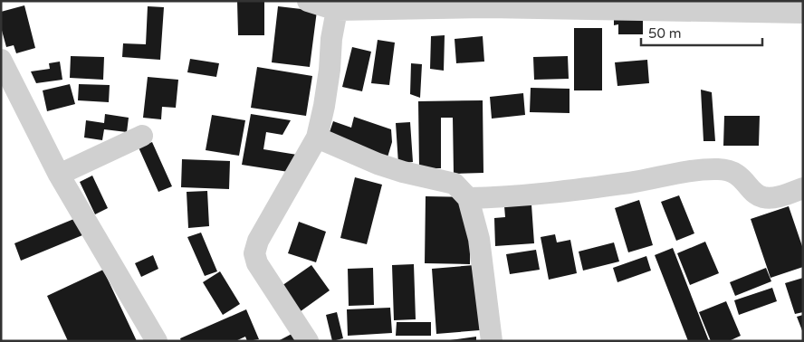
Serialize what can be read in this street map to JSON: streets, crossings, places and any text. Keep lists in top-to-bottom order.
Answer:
{
  "scale_bar": "50 m"
}
